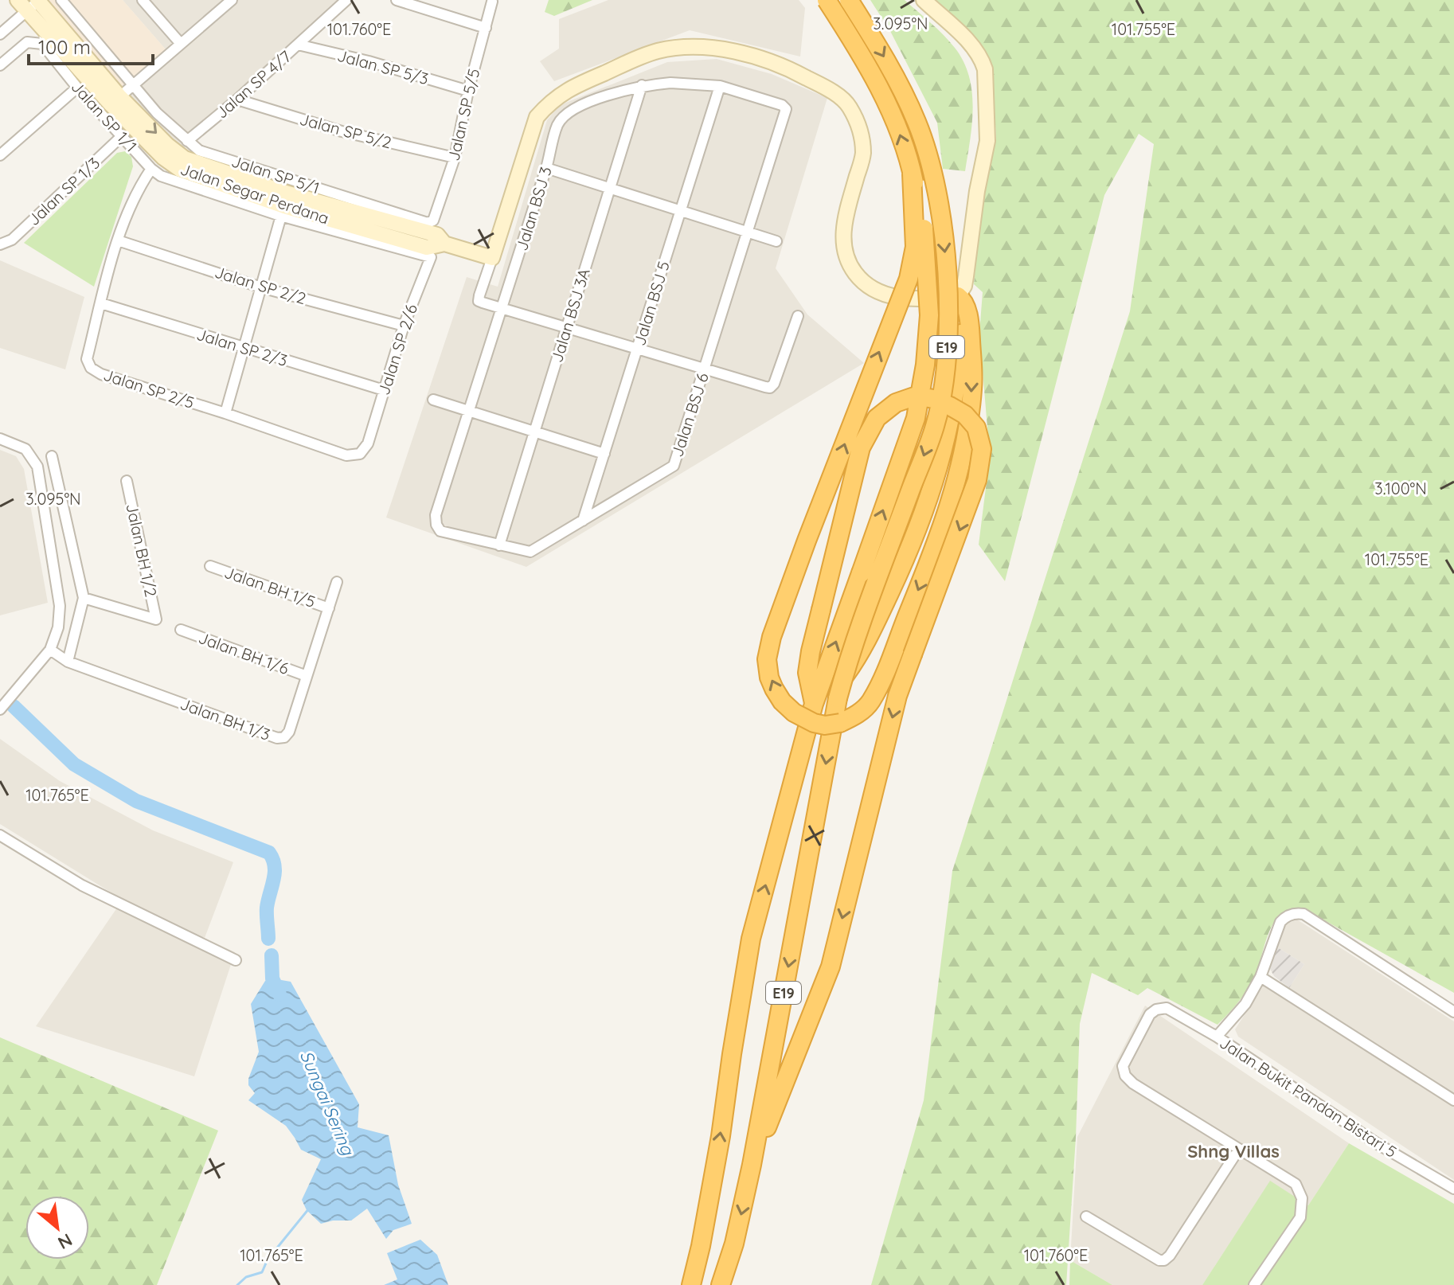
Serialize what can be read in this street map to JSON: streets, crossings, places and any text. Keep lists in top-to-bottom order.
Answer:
{
  "streets": {
    "highway": ["E19"],
    "street": [
      "Jalan SP 5/3",
      "Jalan SP 4/7",
      "Jalan SP 5/5",
      "Jalan SP 1/1",
      "Jalan SP 5/2",
      "Jalan SP 5/1",
      "Jalan SP 1/3",
      "Jalan Segar Perdana",
      "Jalan BSJ 3",
      "Jalan SP 2/2",
      "Jalan BSJ 5",
      "Jalan BSJ 3A",
      "Jalan SP 2/3",
      "Jalan SP 2/6",
      "Jalan SP 2/5",
      "Jalan BSJ 6",
      "Jalan BH 1/2",
      "Jalan BH 1/5",
      "Jalan BH 1/6",
      "Jalan BH 1/3",
      "Jalan Bukit Pandan Bistari 5"
    ]
  },
  "crossings": [
    ["Jalan SP 5/3", "Jalan SP 4/7"],
    ["Jalan SP 5/3", "Jalan SP 5/5"],
    ["Jalan SP 4/7", "Jalan SP 5/2"],
    ["Jalan SP 4/7", "Jalan SP 5/1"],
    ["Jalan SP 5/5", "Jalan SP 5/2"],
    ["Jalan SP 5/5", "Jalan SP 5/1"],
    ["Jalan SP 1/1", "Jalan SP 1/3"],
    ["Jalan SP 1/1", "Jalan SP 2/5"],
    ["Jalan Segar Perdana", "Jalan SP 2/6"],
    ["Jalan BSJ 3", "Jalan BSJ 5"],
    ["Jalan BSJ 3", "Jalan BSJ 3A"],
    ["Jalan BSJ 3", "Jalan BSJ 6"],
    ["Jalan SP 2/2", "Jalan SP 2/6"],
    ["Jalan SP 2/2", "Jalan SP 2/5"],
    ["Jalan BSJ 5", "Jalan BSJ 6"],
    ["Jalan BSJ 3A", "Jalan BSJ 6"],
    ["Jalan SP 2/3", "Jalan SP 2/6"],
    ["Jalan SP 2/3", "Jalan SP 2/5"],
    ["Jalan SP 2/6", "Jalan SP 2/5"],
    ["Jalan BH 1/5", "Jalan BH 1/3"],
    ["Jalan BH 1/6", "Jalan BH 1/3"]
  ],
  "districts": ["Shng Villas"],
  "water": ["Sungai Sering"],
  "scale_bar": "100 m",
  "north": "bottom right",
  "coordinates": [
    "3.095°N",
    "101.760°E",
    "101.755°E",
    "3.100°N",
    "101.765°E"
  ]
}
